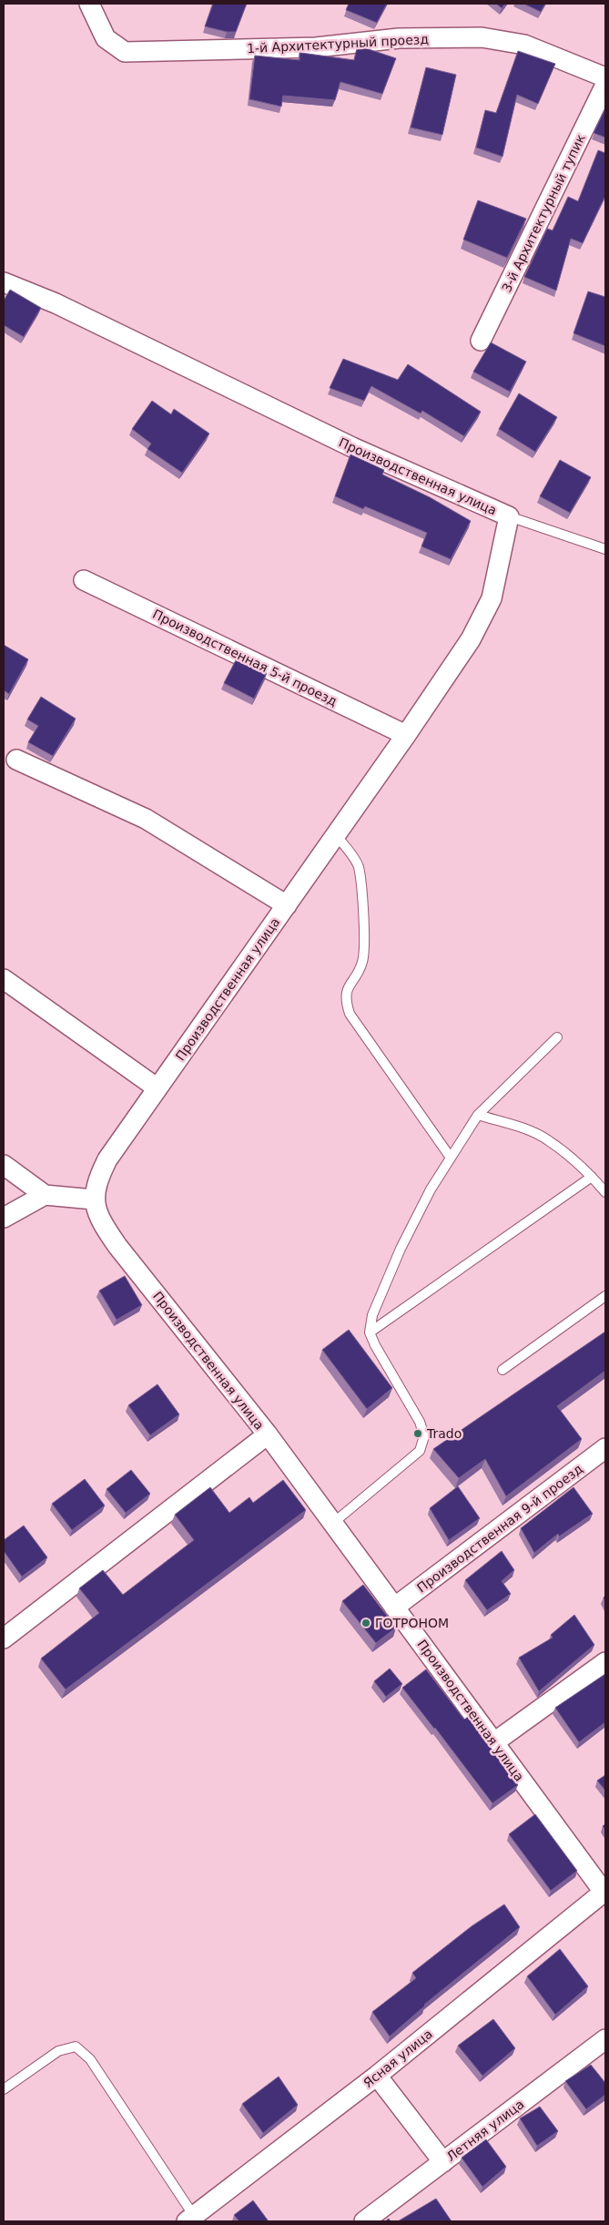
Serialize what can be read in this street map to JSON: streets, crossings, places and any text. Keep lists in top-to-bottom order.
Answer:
{
  "streets": {
    "street": [
      "1-й Архитектурный проезд",
      "3-й Архитектурный тупик",
      "Производственная улица",
      "Производственная 5-й проезд",
      "Производственная 9-й проезд",
      "Ясная улица",
      "Летняя улица"
    ]
  },
  "crossings": [
    ["Производственная улица", "Производственная 5-й проезд"],
    ["Производственная улица", "Производственная 9-й проезд"],
    ["Производственная улица", "Ясная улица"]
  ],
  "places": ["Trado", "ГОТРОНОМ"]
}
